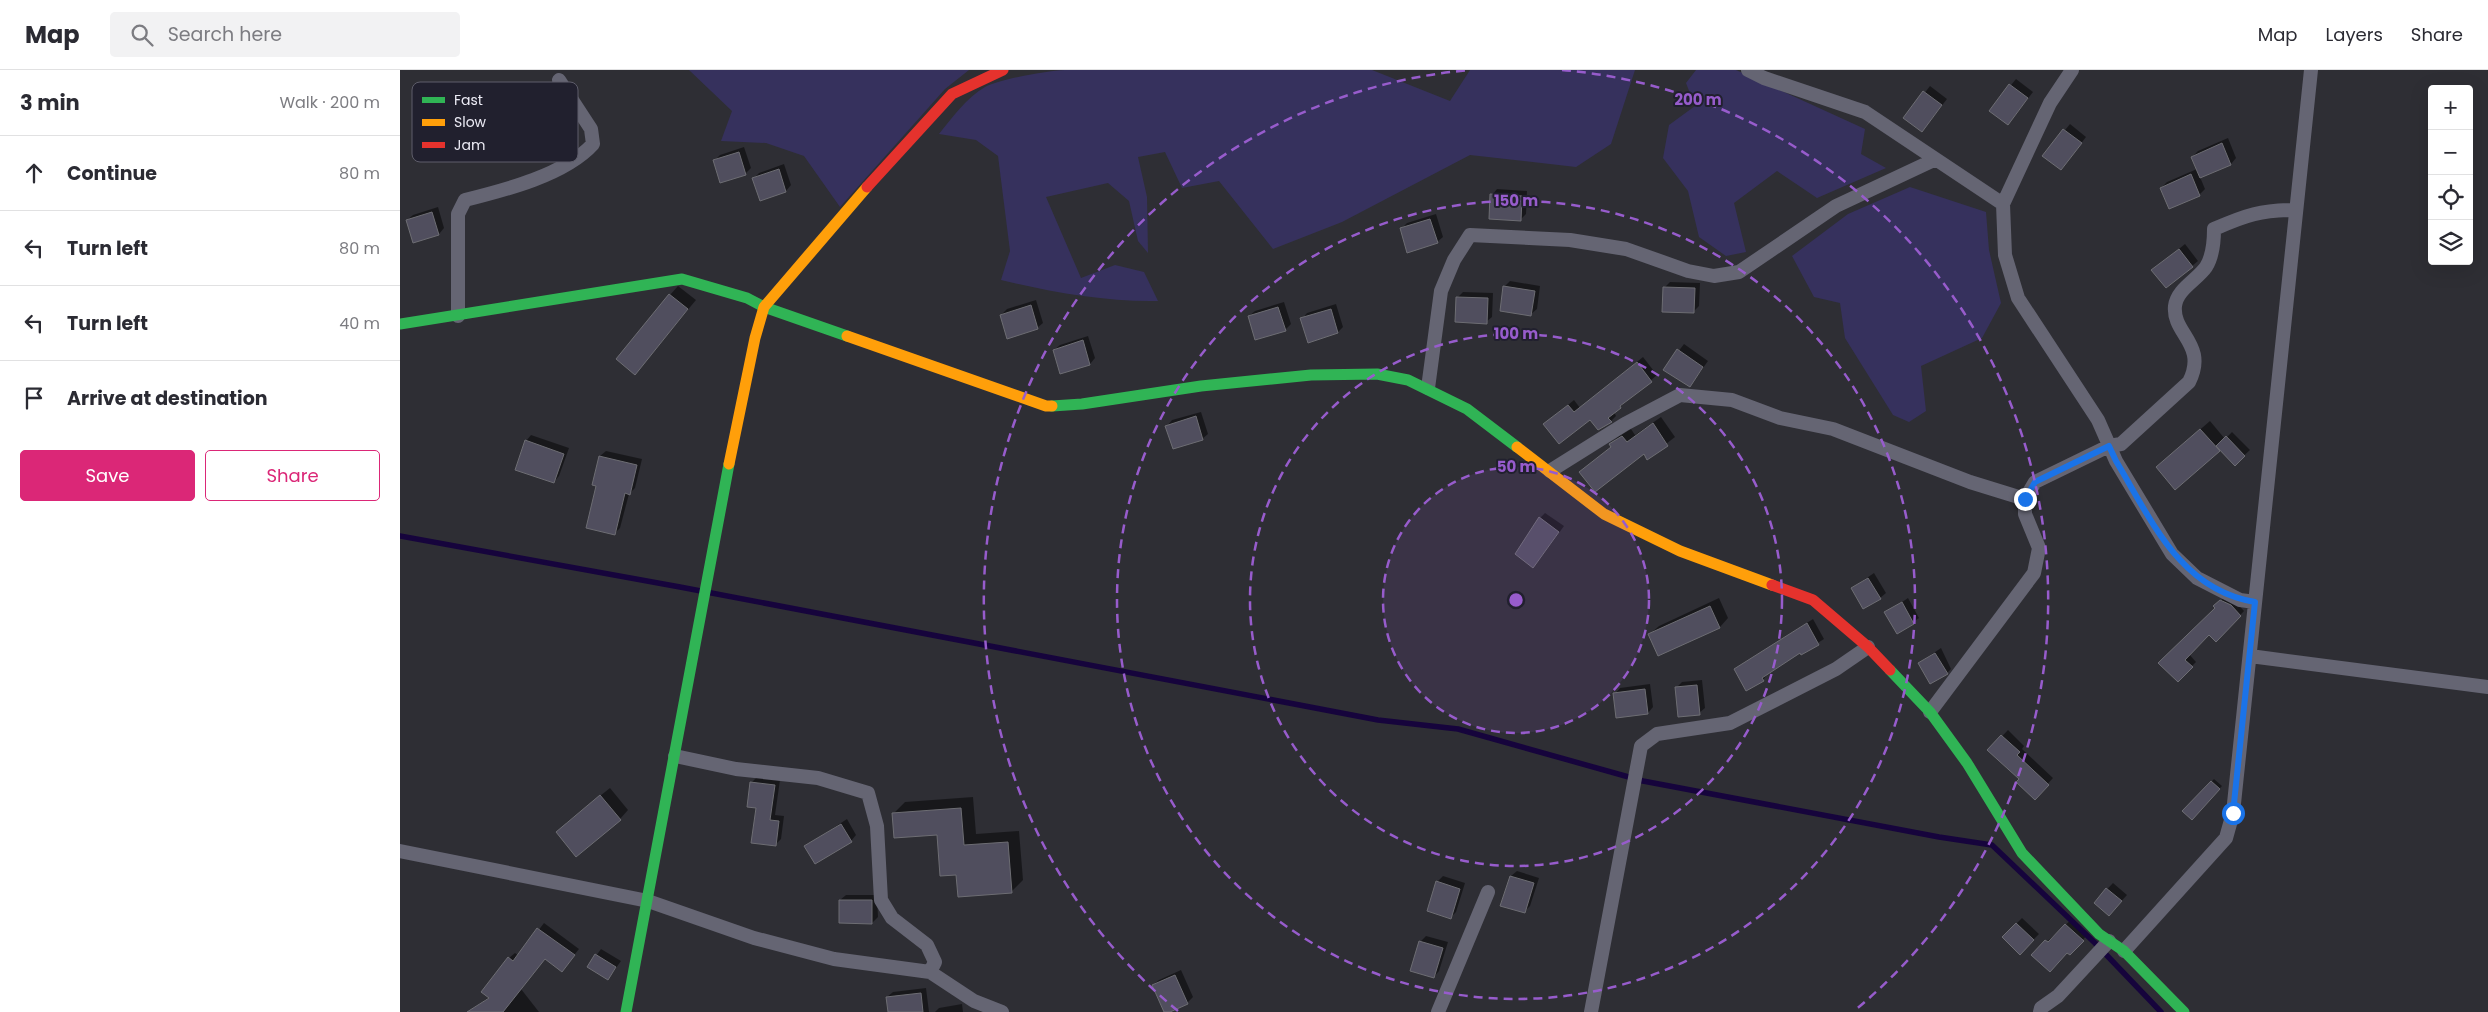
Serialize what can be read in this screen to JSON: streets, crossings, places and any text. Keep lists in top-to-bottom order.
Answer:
{
  "legend": ["Fast", "Slow", "Jam"],
  "page": {
    "header": "Map",
    "search": "Search here",
    "nav": ["Map", "Layers", "Share"],
    "heading": ["3 min", "Walk · 200 m"],
    "map_buttons": ["+", "−"],
    "list": [
      ["Continue", "80 m"],
      ["Turn left", "80 m"],
      ["Turn left", "40 m"],
      "Arrive at destination"
    ],
    "buttons": ["Save", "Share"]
  },
  "rings": [
    "200 m",
    "150 m",
    "100 m",
    "50 m"
  ]
}
